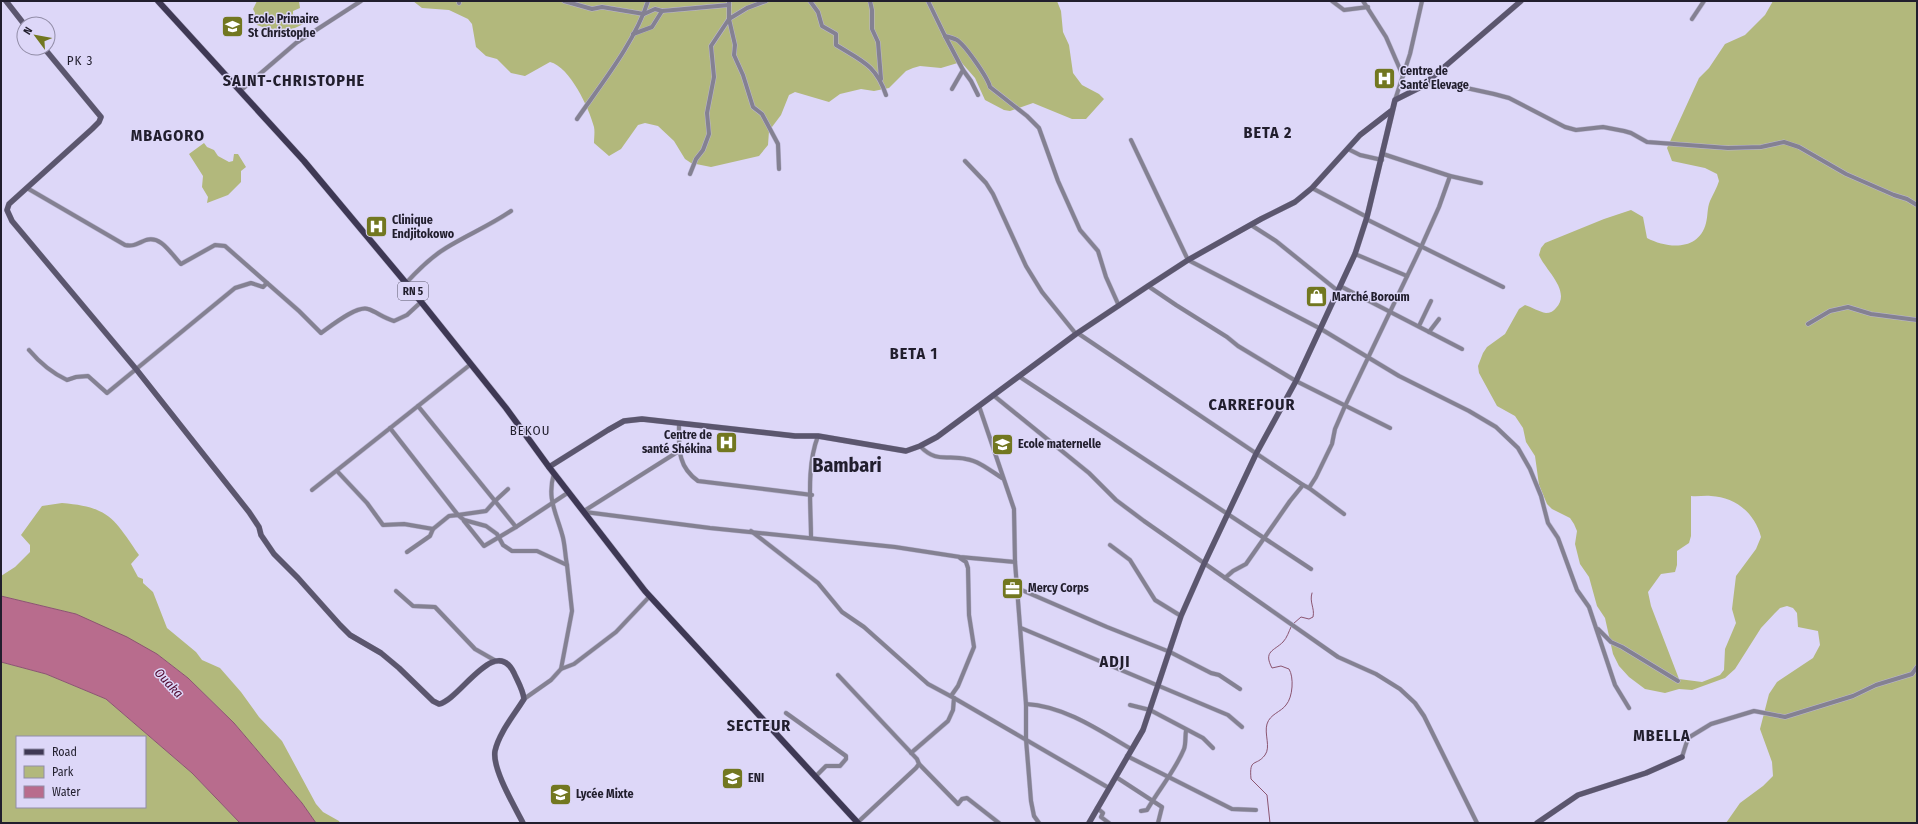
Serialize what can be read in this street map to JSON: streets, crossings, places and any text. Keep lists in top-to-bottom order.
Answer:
{
  "streets": {
    "main road": ["RN 5"]
  },
  "districts": [
    "PK 3",
    "SAINT-CHRISTOPHE",
    "BETA 2",
    "MBAGORO",
    "BETA 1",
    "CARREFOUR",
    "BEKOU",
    "Bambari",
    "ADJI",
    "SECTEUR",
    "MBELLA"
  ],
  "water": ["Ouaka"],
  "places": {
    "school or university": [
      "Ecole Primaire St Christophe",
      "Ecole maternelle",
      "ENI",
      "Lycée Mixte"
    ],
    "hospital": ["Centre de Santé Elevage", "Clinique Endjitokowo", "Centre de santé Shékina"],
    "shop": ["Marché Boroum"],
    "office": ["Mercy Corps"]
  },
  "legend": ["Road", "Park", "Water"],
  "north": "top left"
}
